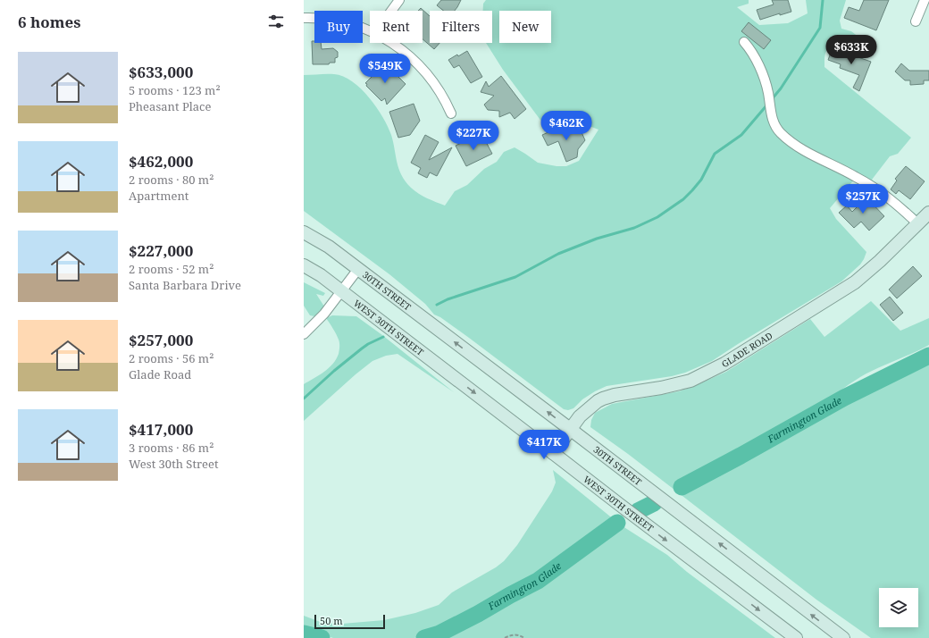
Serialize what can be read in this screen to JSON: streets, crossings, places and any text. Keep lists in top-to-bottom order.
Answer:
{
  "streets": {
    "main road": ["30TH STREET", "WEST 30TH STREET", "GLADE ROAD"]
  },
  "crossings": [
    ["30TH STREET", "GLADE ROAD"],
    ["WEST 30TH STREET", "GLADE ROAD"]
  ],
  "one_way": ["30TH STREET", "WEST 30TH STREET"],
  "water": ["Farmington Glade"],
  "scale_bar": "50 m",
  "page": {
    "heading": "6 homes",
    "chip": [
      "Buy",
      "Rent",
      "Filters",
      "New"
    ],
    "price": [
      "$633K",
      "$549K",
      "$462K",
      "$227K",
      "$257K",
      "$417K"
    ],
    "list": [
      {
        "name": "$633,000",
        "note": "5 rooms · 123 m² · Pheasant Place"
      },
      {
        "name": "$462,000",
        "note": "2 rooms · 80 m² · Apartment"
      },
      {
        "name": "$227,000",
        "note": "2 rooms · 52 m² · Santa Barbara Drive"
      },
      {
        "name": "$257,000",
        "note": "2 rooms · 56 m² · Glade Road"
      },
      {
        "name": "$417,000",
        "note": "3 rooms · 86 m² · West 30th Street"
      }
    ],
    "scale": "50 m"
  }
}
